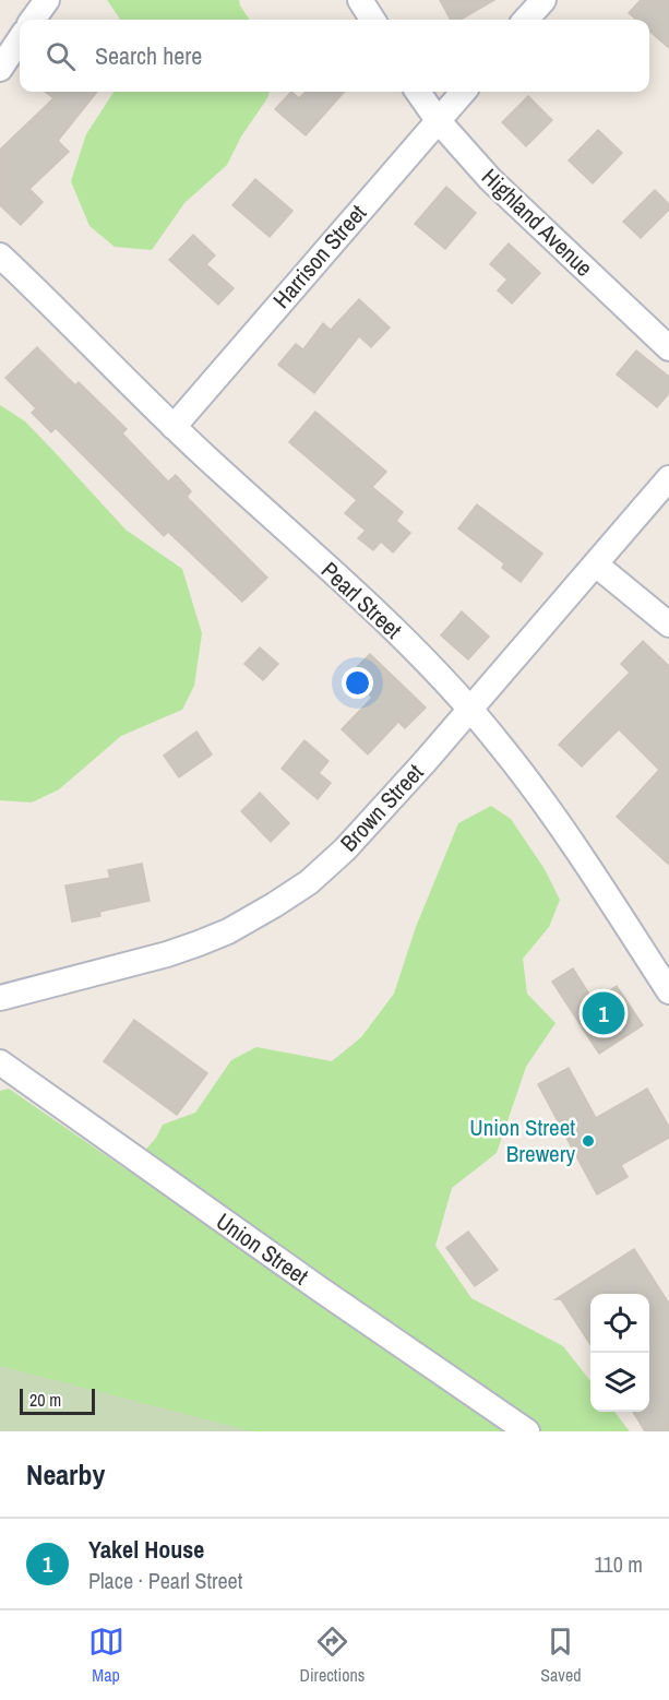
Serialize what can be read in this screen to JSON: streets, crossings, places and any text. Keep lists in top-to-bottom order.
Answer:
{
  "streets": {
    "street": [
      "Highland Avenue",
      "Harrison Street",
      "Pearl Street",
      "Brown Street",
      "Union Street"
    ]
  },
  "crossings": [
    ["Highland Avenue", "Harrison Street"],
    ["Harrison Street", "Pearl Street"],
    ["Pearl Street", "Brown Street"]
  ],
  "places": ["Union Street Brewery"],
  "scale_bar": "20 m",
  "page": {
    "search": "Search here",
    "pins": "1",
    "scale": "20 m",
    "heading": "Nearby",
    "list": [
      {
        "mark": "1",
        "name": "Yakel House",
        "note": "Place · Pearl Street",
        "value": "110 m"
      }
    ],
    "nav": ["Map", "Directions", "Saved"]
  }
}
